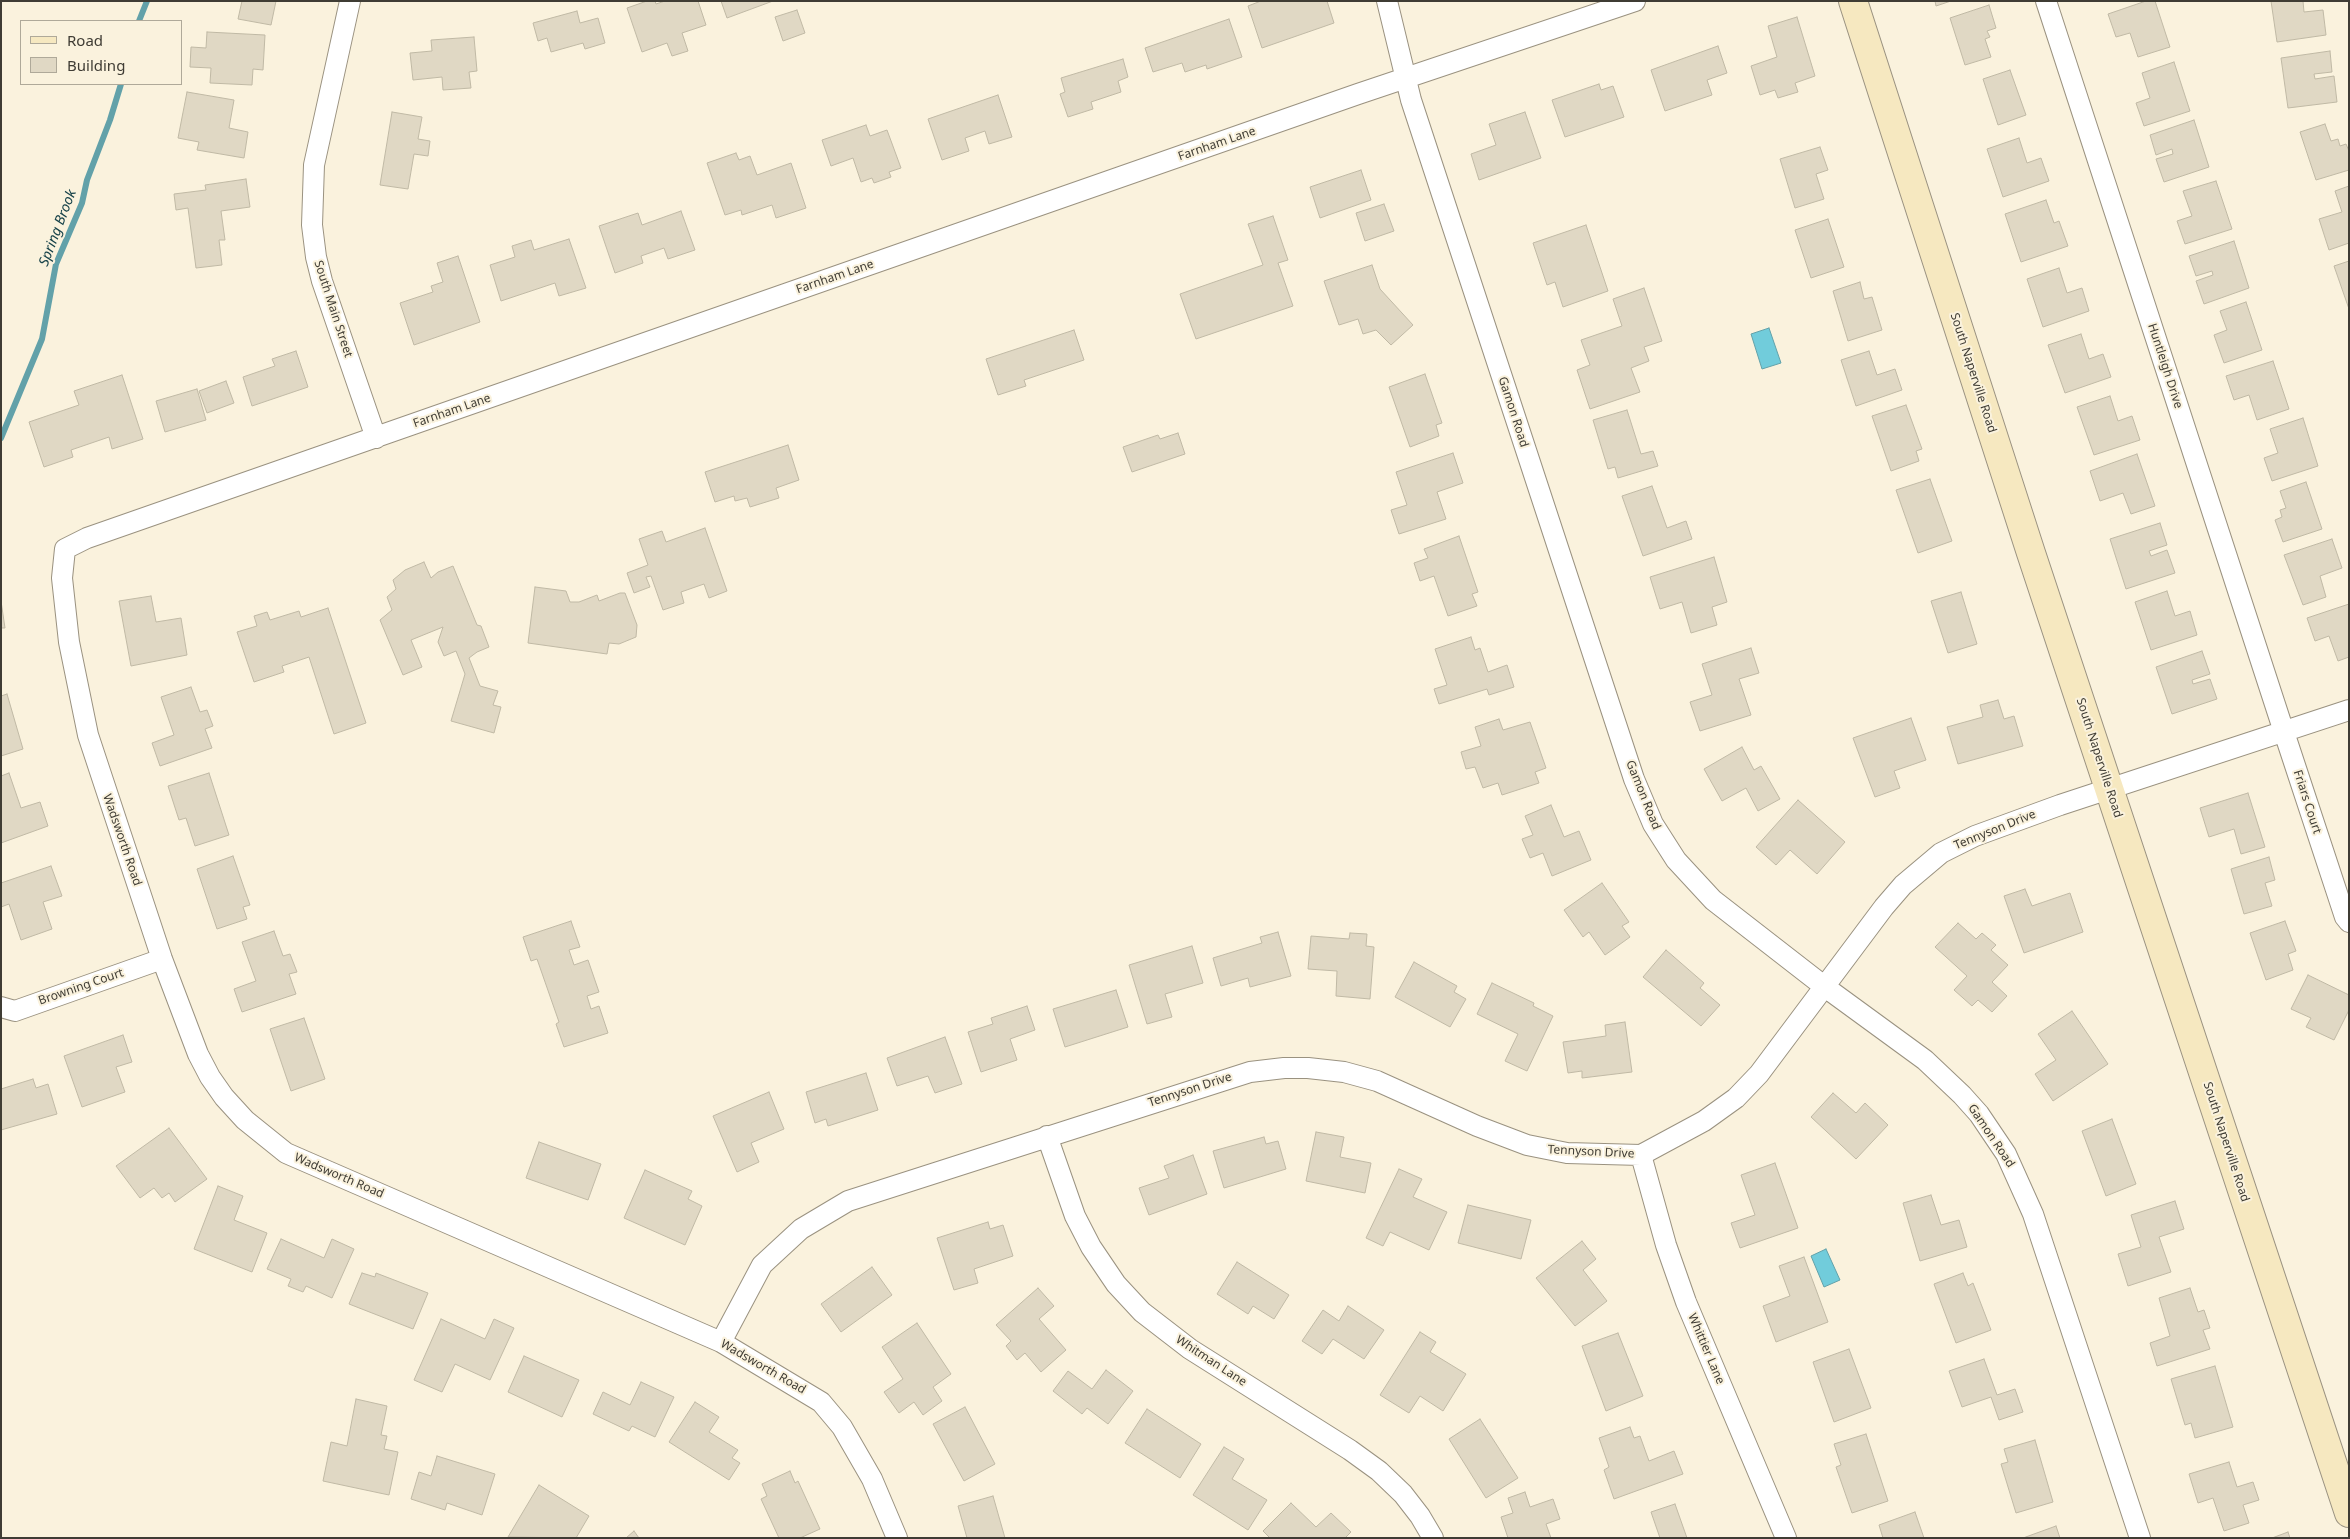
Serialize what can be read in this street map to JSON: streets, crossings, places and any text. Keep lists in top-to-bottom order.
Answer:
{
  "streets": {
    "main road": ["South Naperville Road"],
    "street": [
      "Farnham Lane",
      "South Main Street",
      "Huntleigh Drive",
      "Gamon Road",
      "Friars Court",
      "Tennyson Drive",
      "Wadsworth Road",
      "Browning Court",
      "Whittier Lane",
      "Whitman Lane"
    ]
  },
  "crossings": [
    ["Farnham Lane", "South Main Street"],
    ["Farnham Lane", "Gamon Road"],
    ["Farnham Lane", "Wadsworth Road"],
    ["Huntleigh Drive", "Friars Court"],
    ["Huntleigh Drive", "Tennyson Drive"],
    ["South Naperville Road", "Tennyson Drive"],
    ["Gamon Road", "Tennyson Drive"],
    ["Friars Court", "Tennyson Drive"],
    ["Tennyson Drive", "Wadsworth Road"],
    ["Tennyson Drive", "Whittier Lane"],
    ["Tennyson Drive", "Whitman Lane"],
    ["Wadsworth Road", "Browning Court"]
  ],
  "water": ["Spring Brook"],
  "legend": ["Road", "Building"]
}
